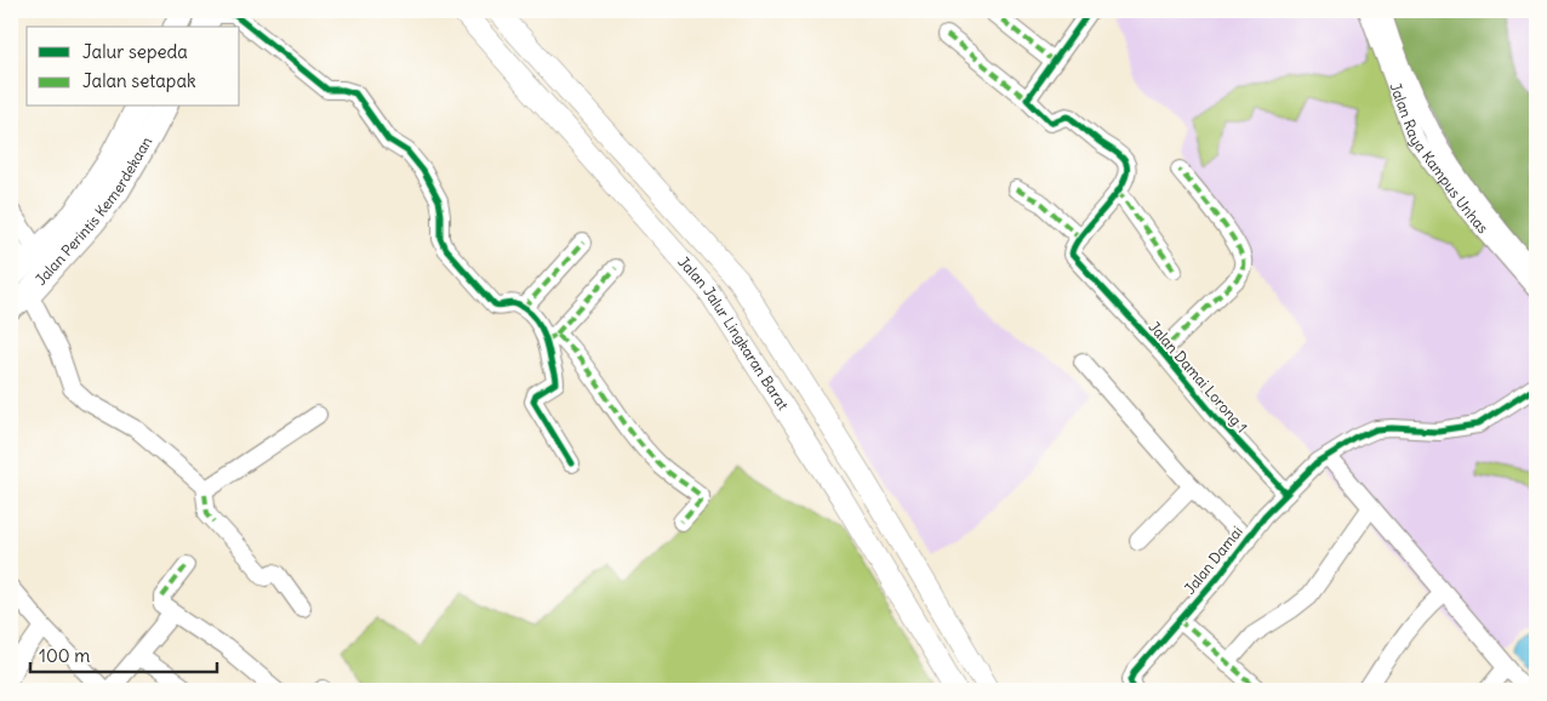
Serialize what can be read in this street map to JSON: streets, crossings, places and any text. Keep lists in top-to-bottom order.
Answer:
{
  "streets": {
    "highway": ["Jalan Perintis Kemerdekaan"],
    "main road": ["Jalan Jalur Lingkaran Barat"],
    "street": ["Jalan Raya Kampus Unhas", "Jalan Damai Lorong 1", "Jalan Damai"]
  },
  "crossings": [
    ["Jalan Damai Lorong 1", "Jalan Damai"]
  ],
  "legend": ["Jalur sepeda", "Jalan setapak"],
  "scale_bar": "100 m"
}
